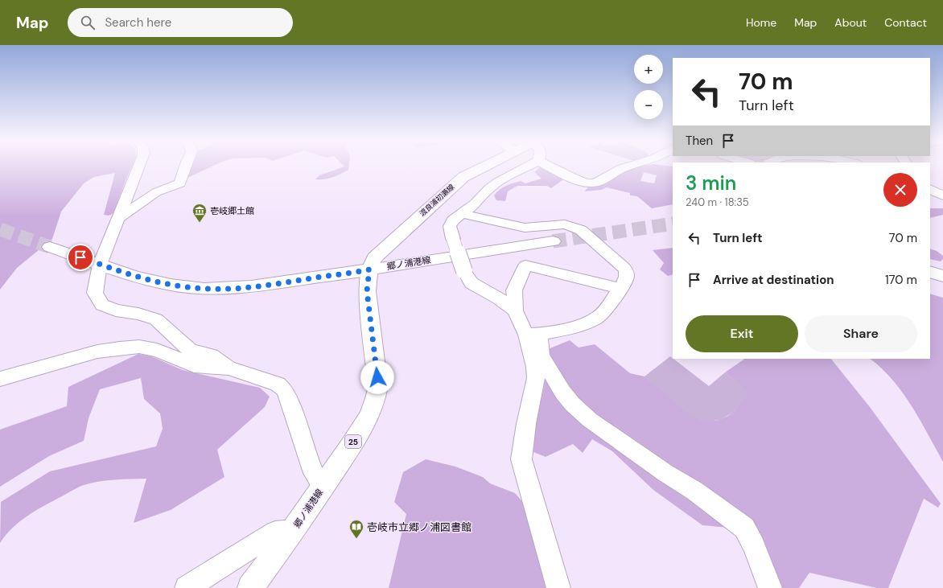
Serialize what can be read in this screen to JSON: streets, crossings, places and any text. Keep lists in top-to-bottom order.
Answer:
{
  "streets": {
    "main road": ["渡良浦初瀬線", "郷ノ浦港線", "25"]
  },
  "crossings": [
    ["渡良浦初瀬線", "郷ノ浦港線"]
  ],
  "places": {
    "museum": ["壱岐郷土館"],
    "library": ["壱岐市立郷ノ浦図書館"]
  },
  "page": {
    "header": "Map",
    "search": "Search here",
    "nav": [
      "Home",
      "Map",
      "About",
      "Contact"
    ],
    "map_buttons": ["+", "−"],
    "turn": ["70 m", "Turn left"],
    "then": "Then",
    "heading": ["3 min", "240 m · 18:35"],
    "list": [
      {
        "name": "Turn left",
        "value": "70 m"
      },
      {
        "name": "Arrive at destination",
        "value": "170 m"
      }
    ],
    "buttons": ["Exit", "Share"]
  }
}
